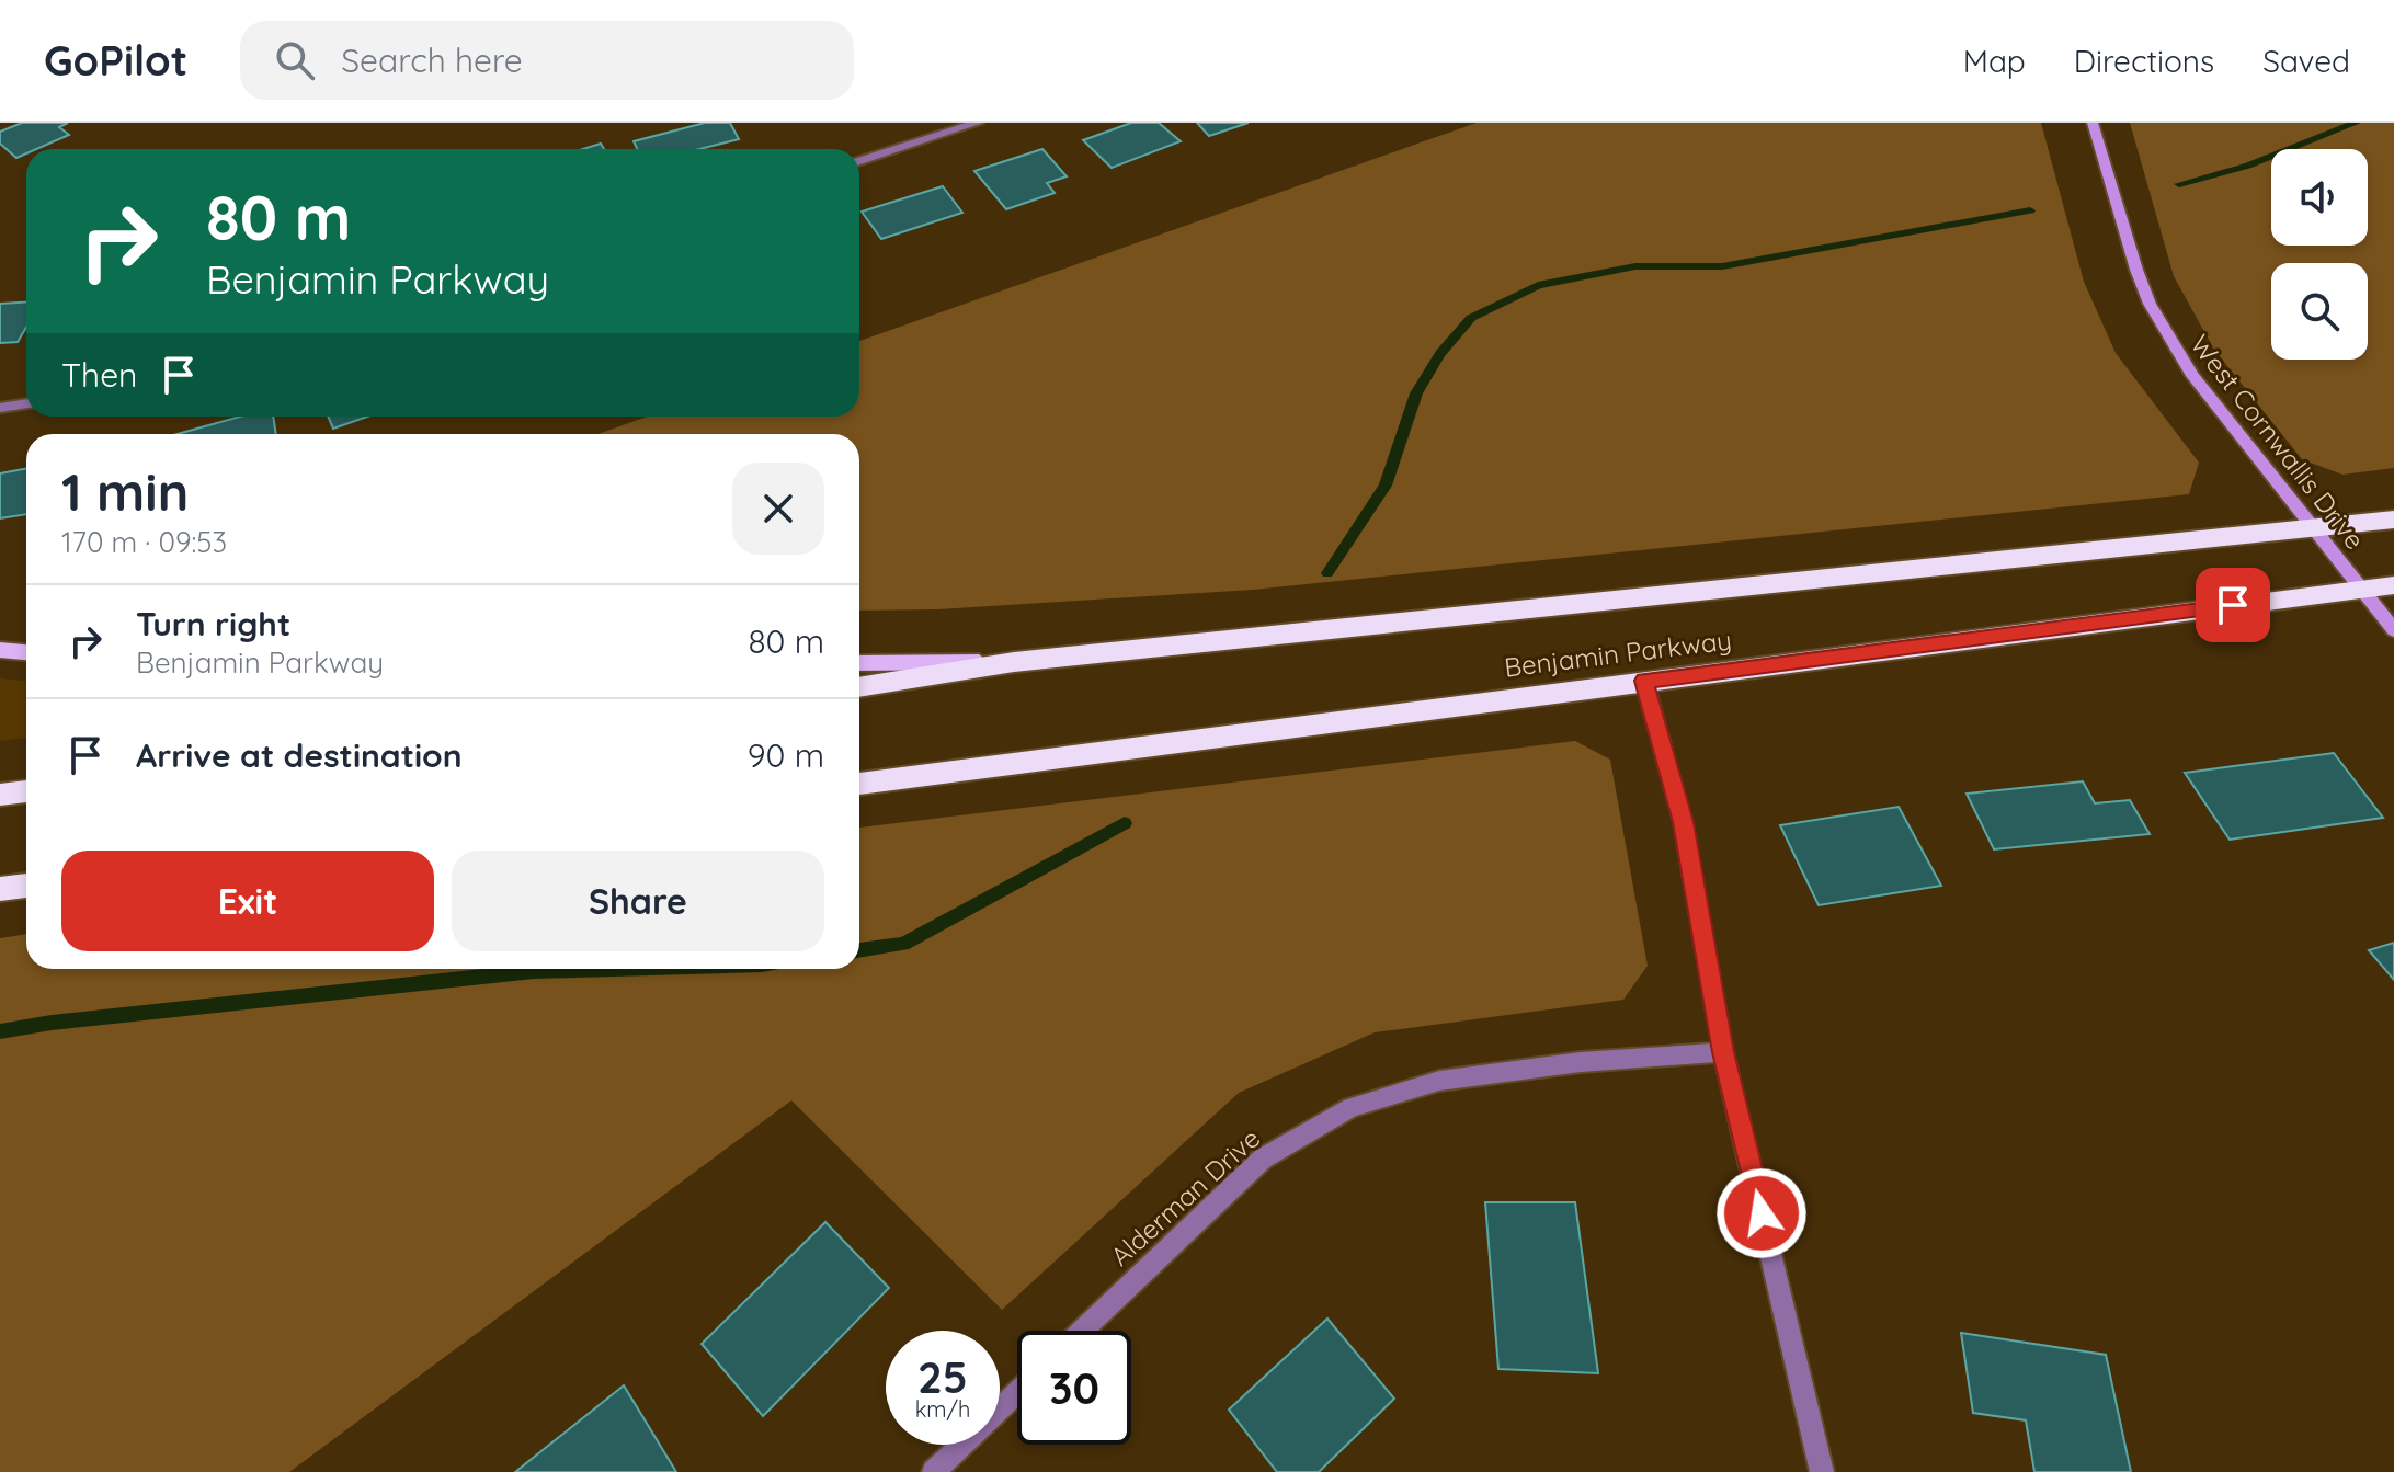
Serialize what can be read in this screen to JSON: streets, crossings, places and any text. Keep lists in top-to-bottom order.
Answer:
{
  "streets": {
    "highway": ["Benjamin Parkway"],
    "street": ["West Cornwallis Drive", "Alderman Drive"]
  },
  "crossings": [
    ["West Cornwallis Drive", "Benjamin Parkway"]
  ],
  "page": {
    "header": "GoPilot",
    "search": "Search here",
    "nav": ["Map", "Directions", "Saved"],
    "turn": ["80 m", "Benjamin Parkway"],
    "then": "Then",
    "heading": ["1 min", "170 m · 09:53"],
    "list": [
      {
        "name": "Turn right",
        "note": "Benjamin Parkway",
        "value": "80 m"
      },
      {
        "name": "Arrive at destination",
        "value": "90 m"
      }
    ],
    "buttons": ["Exit", "Share"],
    "speed": "25 km/h",
    "limit": "30"
  }
}
